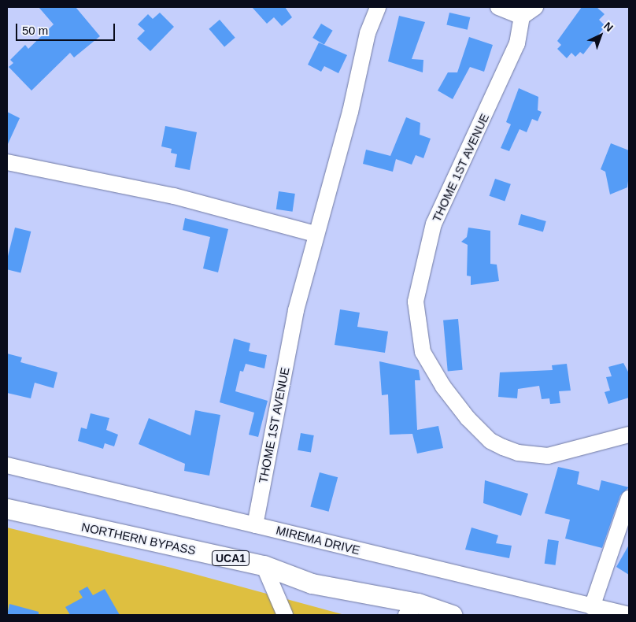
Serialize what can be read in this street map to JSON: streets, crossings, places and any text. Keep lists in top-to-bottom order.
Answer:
{
  "streets": {
    "main road": ["NORTHERN BYPASS", "UCA1"],
    "street": ["THOME 1ST AVENUE", "MIREMA DRIVE"]
  },
  "crossings": [
    ["THOME 1ST AVENUE", "MIREMA DRIVE"]
  ],
  "scale_bar": "50 m",
  "north": "top right"
}
